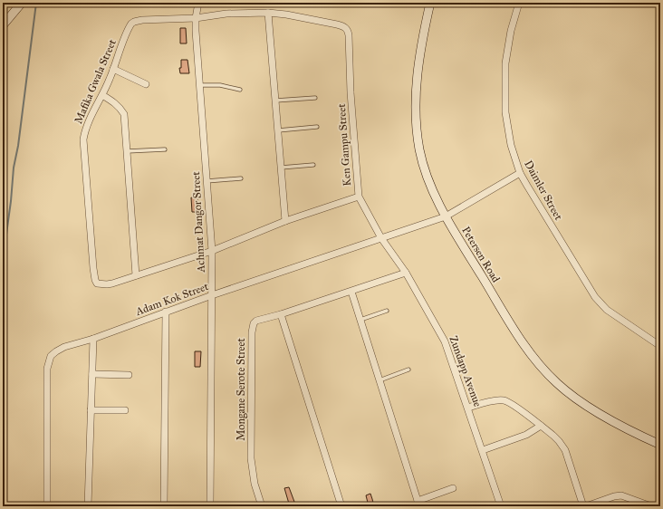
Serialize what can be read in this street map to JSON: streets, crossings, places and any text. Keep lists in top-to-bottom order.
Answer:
{
  "streets": {
    "street": [
      "Mafika Gwala Street",
      "Ken Gampu Street",
      "Daimler Street",
      "Achmat Dangor Street",
      "Petersen Road",
      "Adam Kok Street",
      "Zundapp Avenue",
      "Mongane Serote Street"
    ]
  },
  "crossings": [
    ["Mafika Gwala Street", "Ken Gampu Street"],
    ["Mafika Gwala Street", "Achmat Dangor Street"],
    ["Ken Gampu Street", "Achmat Dangor Street"],
    ["Ken Gampu Street", "Zundapp Avenue"],
    ["Daimler Street", "Adam Kok Street"],
    ["Achmat Dangor Street", "Adam Kok Street"],
    ["Petersen Road", "Adam Kok Street"],
    ["Adam Kok Street", "Zundapp Avenue"],
    ["Zundapp Avenue", "Mongane Serote Street"]
  ]
}
